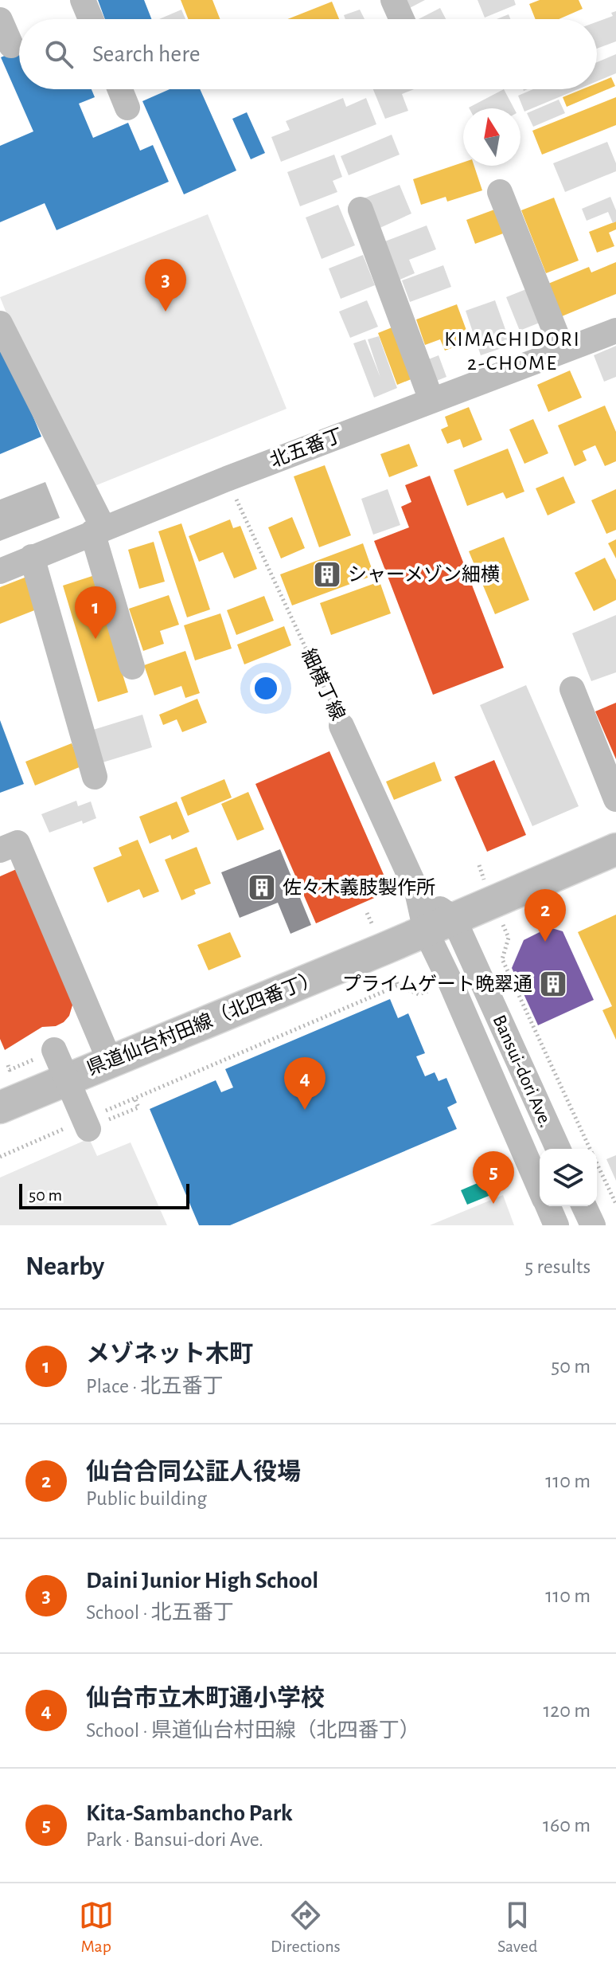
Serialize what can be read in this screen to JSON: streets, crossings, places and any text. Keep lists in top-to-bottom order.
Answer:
{
  "streets": {
    "main road": ["県道仙台村田線（北四番丁）"],
    "street": ["北五番丁", "細横丁線", "Bansui-dori Ave."]
  },
  "crossings": [
    ["北五番丁", "細横丁線"],
    ["細横丁線", "県道仙台村田線（北四番丁）"],
    ["細横丁線", "Bansui-dori Ave."],
    ["県道仙台村田線（北四番丁）", "Bansui-dori Ave."]
  ],
  "districts": ["KIMACHIDORI 2-CHOME"],
  "places": {
    "building": ["シャーメゾン細横", "佐々木義肢製作所", "プライムゲート晩翠通"]
  },
  "scale_bar": "50 m",
  "north": "top",
  "page": {
    "search": "Search here",
    "pins": [
      "3",
      "1",
      "2",
      "4",
      "5"
    ],
    "scale": "50 m",
    "heading": ["Nearby", "5 results"],
    "list": [
      {
        "mark": "1",
        "name": "メゾネット木町",
        "note": "Place · 北五番丁",
        "value": "50 m"
      },
      {
        "mark": "2",
        "name": "仙台合同公証人役場",
        "note": "Public building",
        "value": "110 m"
      },
      {
        "mark": "3",
        "name": "Daini Junior High School",
        "note": "School · 北五番丁",
        "value": "110 m"
      },
      {
        "mark": "4",
        "name": "仙台市立木町通小学校",
        "note": "School · 県道仙台村田線（北四番丁）",
        "value": "120 m"
      },
      {
        "mark": "5",
        "name": "Kita-Sambancho Park",
        "note": "Park · Bansui-dori Ave.",
        "value": "160 m"
      }
    ],
    "nav": ["Map", "Directions", "Saved"]
  }
}
